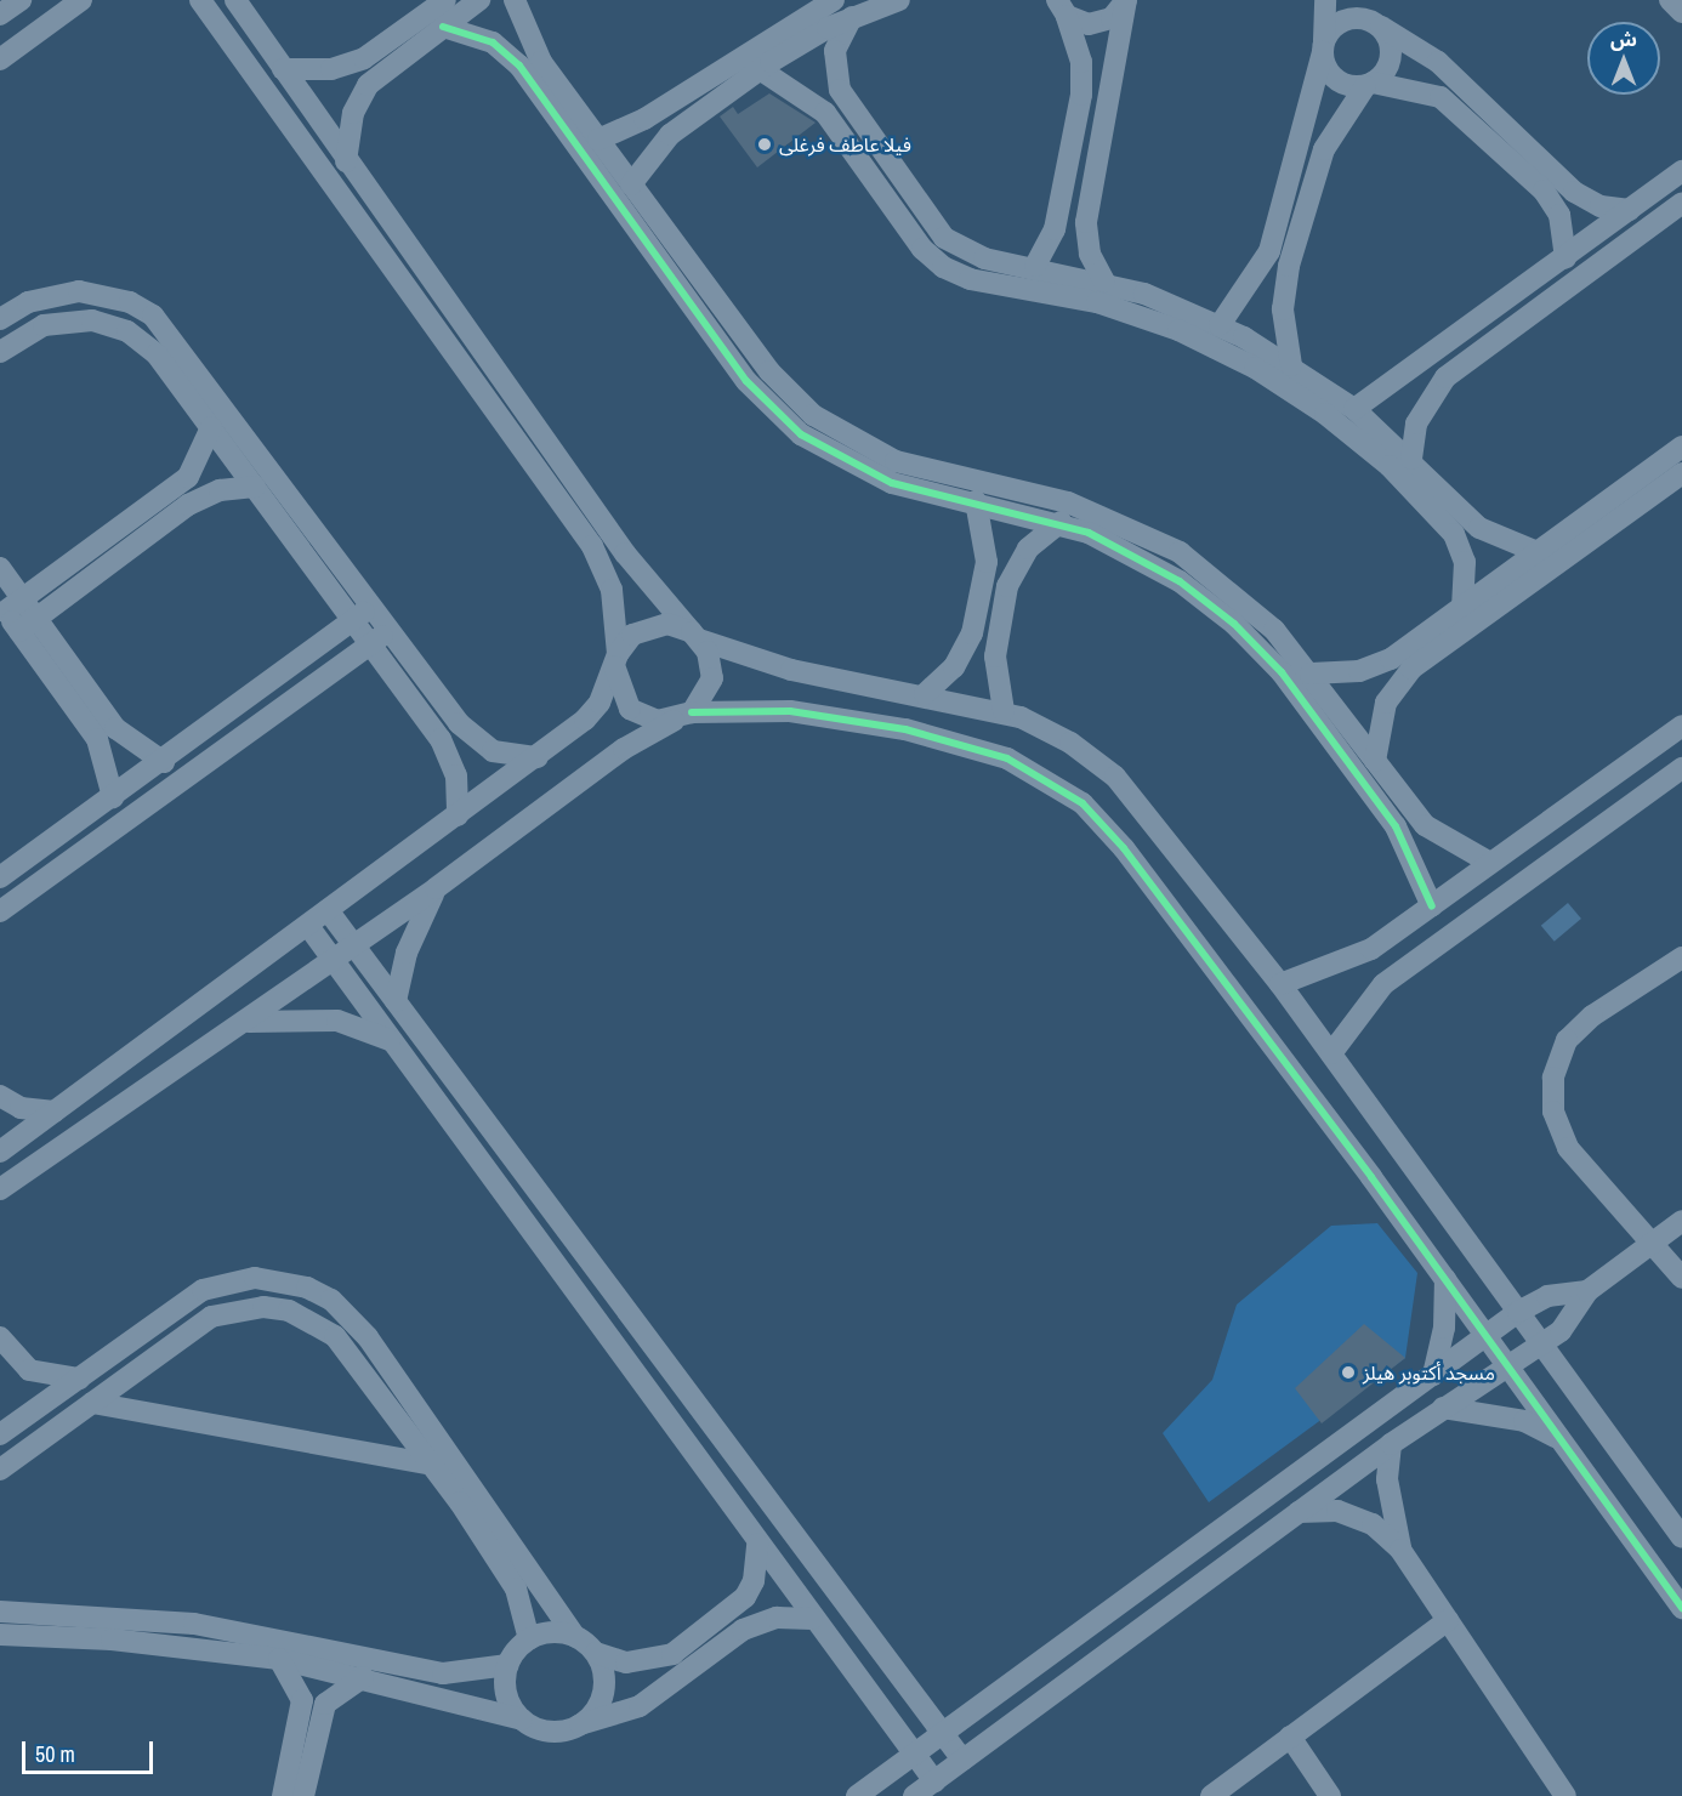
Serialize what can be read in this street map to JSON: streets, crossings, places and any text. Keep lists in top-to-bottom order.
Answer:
{
  "places": ["فيلا عاطف فرغلى", "مسجد أكتوبر هيلز"],
  "scale_bar": "50 m",
  "north": "top"
}
